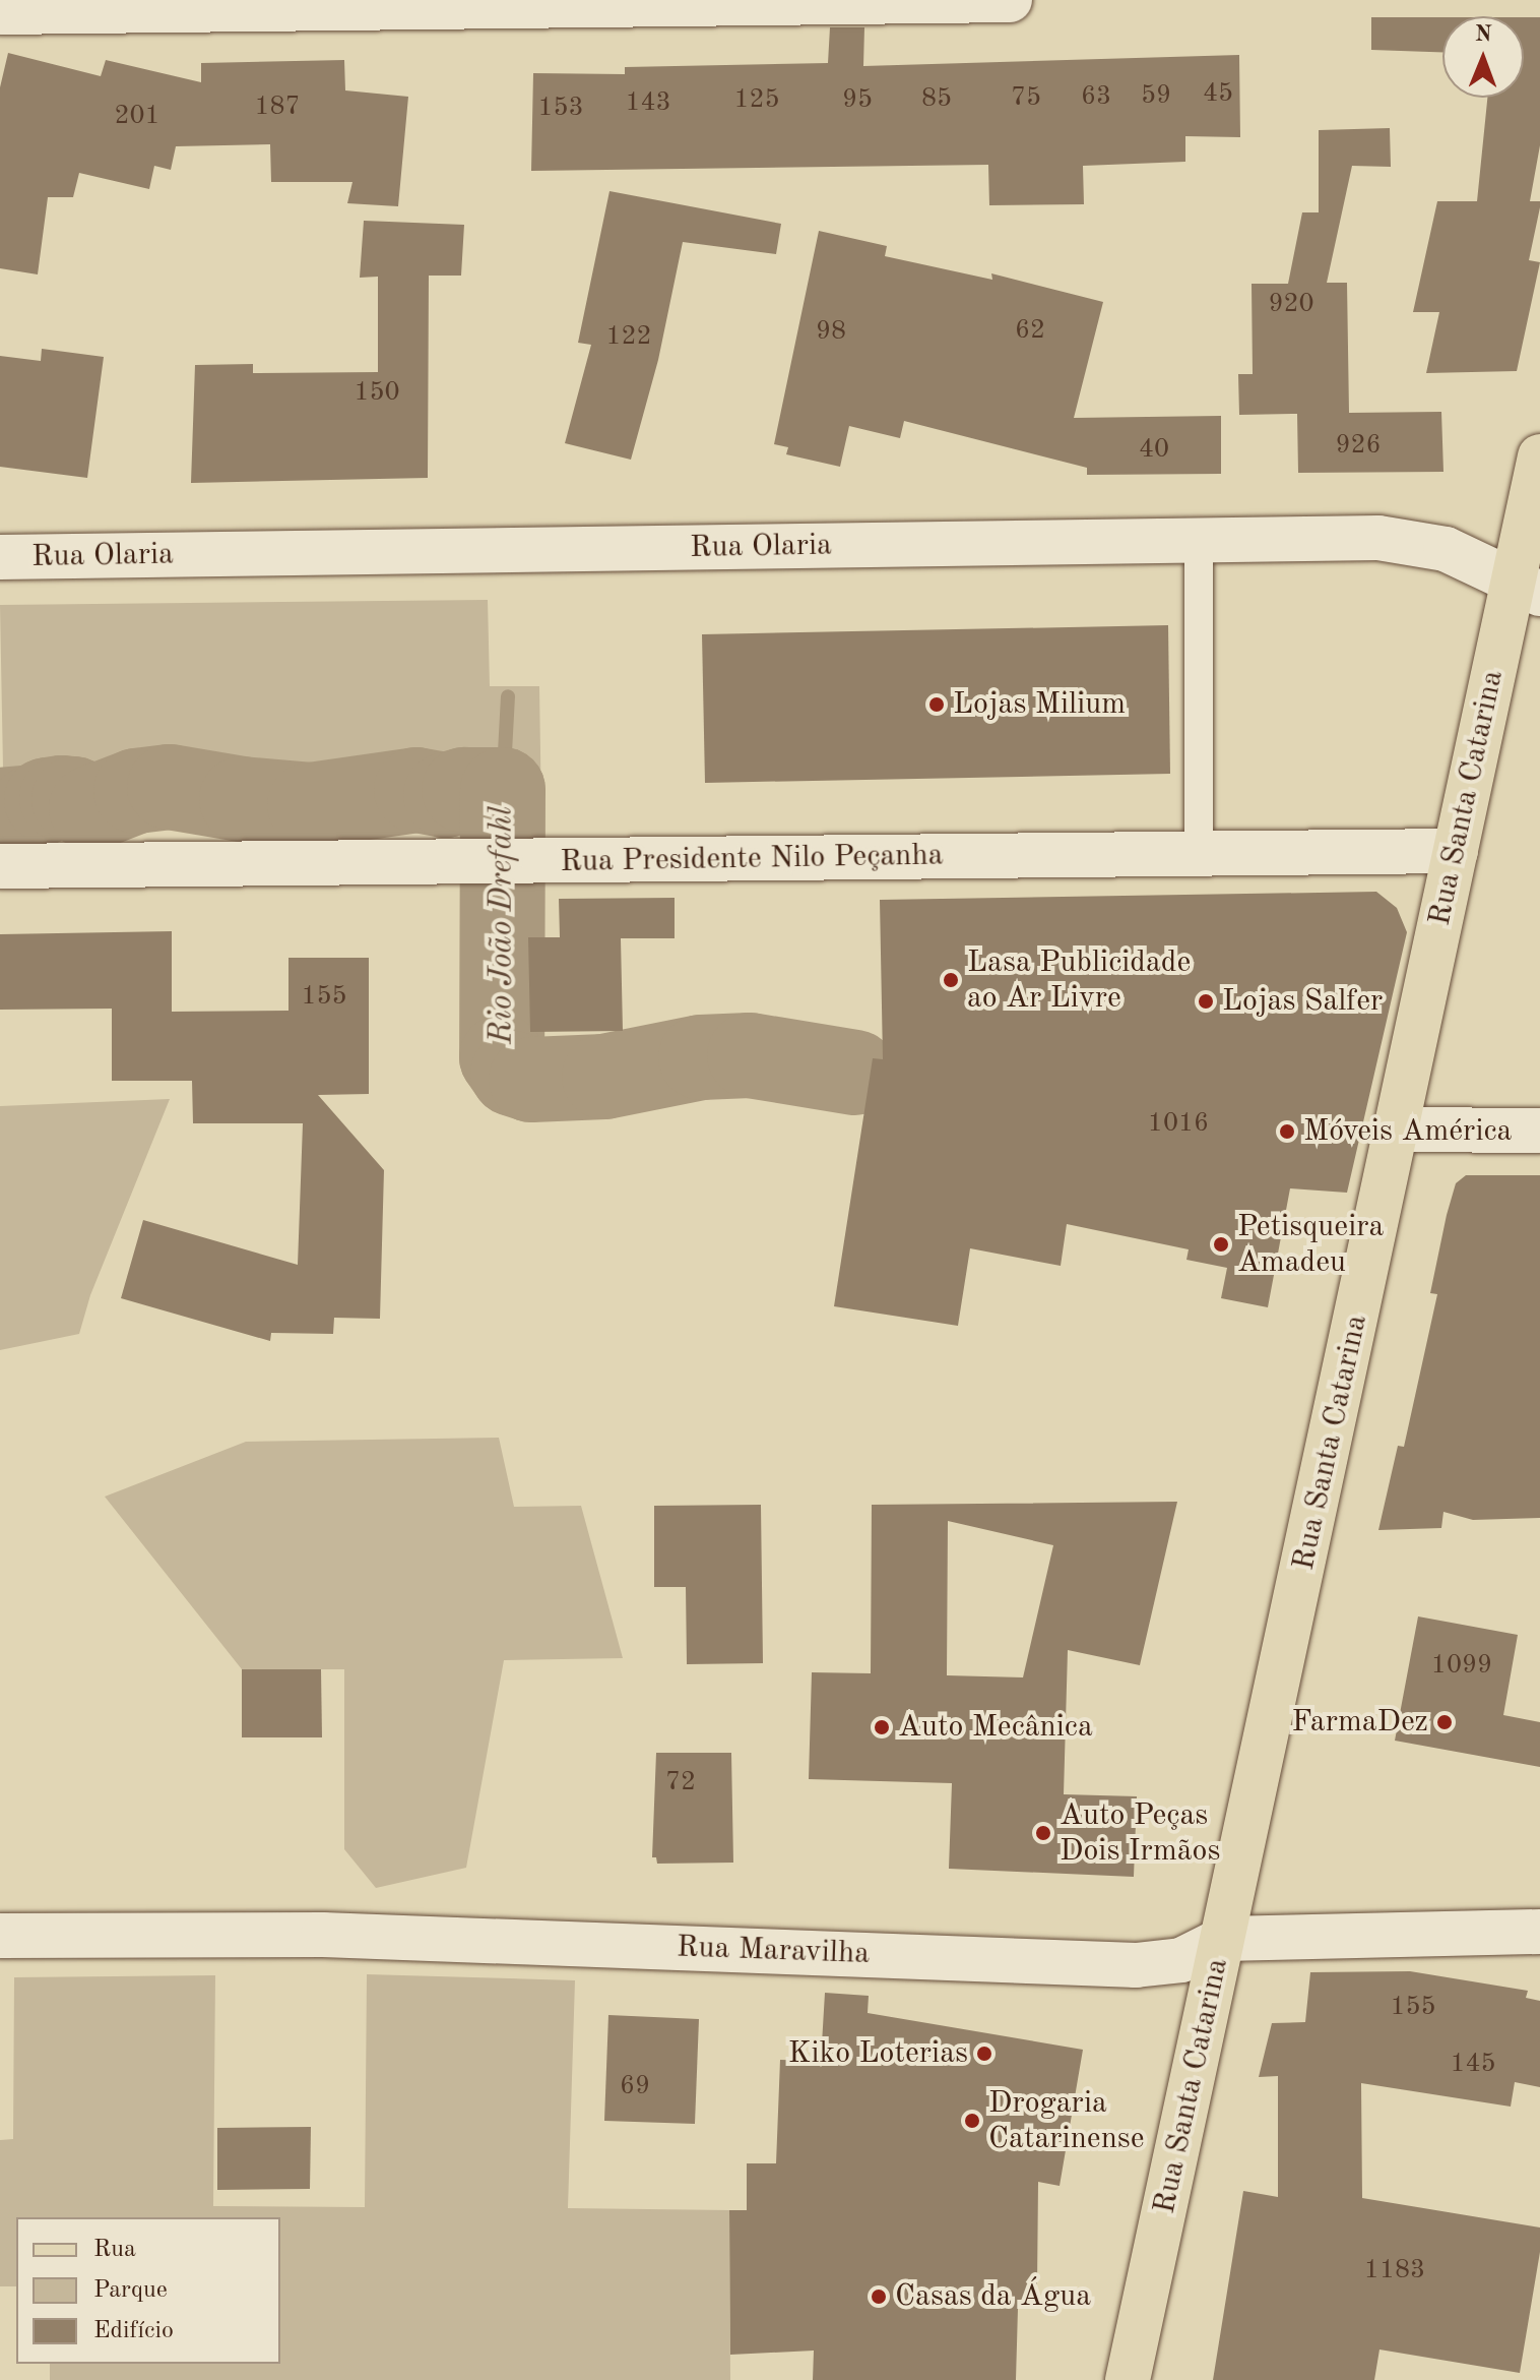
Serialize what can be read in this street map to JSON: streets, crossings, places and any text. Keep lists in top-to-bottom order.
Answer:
{
  "streets": {
    "main road": ["Rua Santa Catarina"],
    "street": ["Rua Olaria", "Rua Presidente Nilo Peçanha", "Rua Maravilha"]
  },
  "crossings": [
    ["Rua Olaria", "Rua Santa Catarina"],
    ["Rua Santa Catarina", "Rua Presidente Nilo Peçanha"],
    ["Rua Santa Catarina", "Rua Maravilha"]
  ],
  "water": ["Rio João Drefahl"],
  "places": [
    "Lojas Milium",
    "Lasa Publicidade ao Ar Livre",
    "Lojas Salfer",
    "Móveis América",
    "Petisqueira Amadeu",
    "FarmaDez",
    "Auto Mecânica",
    "Auto Peças Dois Irmãos",
    "Kiko Loterias",
    "Drogaria Catarinense",
    "Casas da Água"
  ],
  "house_numbers": [
    "45",
    "59",
    "63",
    "75",
    "85",
    "125",
    "95",
    "143",
    "187",
    "153",
    "201",
    "920",
    "62",
    "98",
    "122",
    "150",
    "926",
    "40",
    "155",
    "1016",
    "1099",
    "72",
    "155",
    "145",
    "69",
    "1183"
  ],
  "legend": ["Rua", "Parque", "Edifício"],
  "north": "top"
}
